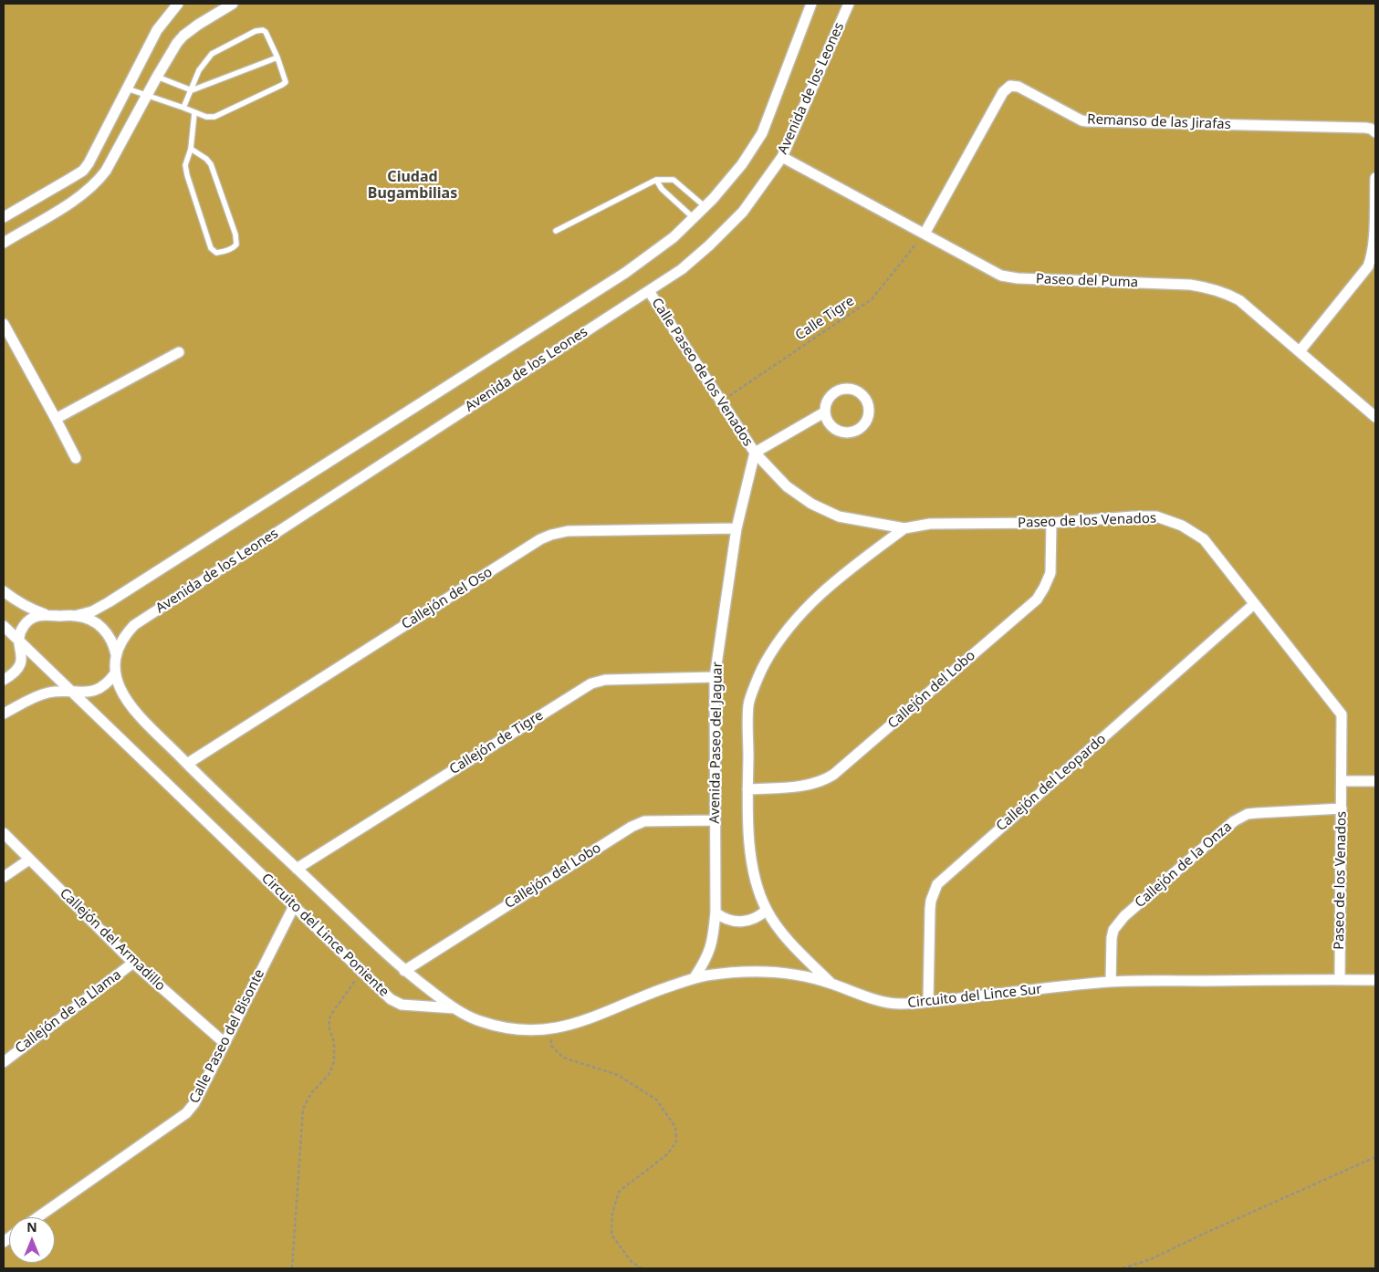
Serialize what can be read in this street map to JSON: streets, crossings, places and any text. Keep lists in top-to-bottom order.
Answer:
{
  "streets": {
    "street": [
      "Avenida de los Leones",
      "Remanso de las Jirafas",
      "Paseo del Puma",
      "Calle Paseo de los Venados",
      "Paseo de los Venados",
      "Callejón del Oso",
      "Callejón del Lobo",
      "Callejón de Tigre",
      "Avenida Paseo del Jaguar",
      "Callejón del Leopardo",
      "Callejón de la Onza",
      "Circuito del Lince Poniente",
      "Callejón del Armadillo",
      "Circuito del Lince Sur",
      "Callejón de la Llama",
      "Calle Paseo del Bisonte"
    ],
    "path": ["Calle Tigre"]
  },
  "crossings": [
    ["Avenida de los Leones", "Paseo del Puma"],
    ["Avenida de los Leones", "Calle Paseo de los Venados"],
    ["Avenida de los Leones", "Circuito del Lince Poniente"],
    ["Remanso de las Jirafas", "Paseo del Puma"],
    ["Remanso de las Jirafas", "Calle Tigre"],
    ["Paseo del Puma", "Calle Tigre"],
    ["Calle Tigre", "Calle Paseo de los Venados"],
    ["Calle Paseo de los Venados", "Paseo de los Venados"],
    ["Calle Paseo de los Venados", "Avenida Paseo del Jaguar"],
    ["Paseo de los Venados", "Callejón del Lobo"],
    ["Paseo de los Venados", "Avenida Paseo del Jaguar"],
    ["Paseo de los Venados", "Callejón del Leopardo"],
    ["Paseo de los Venados", "Callejón de la Onza"],
    ["Paseo de los Venados", "Circuito del Lince Sur"],
    ["Callejón del Oso", "Avenida Paseo del Jaguar"],
    ["Callejón del Oso", "Circuito del Lince Poniente"],
    ["Callejón del Lobo", "Avenida Paseo del Jaguar"],
    ["Callejón del Lobo", "Circuito del Lince Poniente"],
    ["Callejón de Tigre", "Avenida Paseo del Jaguar"],
    ["Callejón de Tigre", "Circuito del Lince Poniente"],
    ["Avenida Paseo del Jaguar", "Circuito del Lince Sur"],
    ["Callejón del Leopardo", "Circuito del Lince Sur"],
    ["Callejón de la Onza", "Circuito del Lince Sur"],
    ["Circuito del Lince Poniente", "Circuito del Lince Sur"],
    ["Circuito del Lince Poniente", "Calle Paseo del Bisonte"],
    ["Callejón del Armadillo", "Callejón de la Llama"],
    ["Callejón del Armadillo", "Calle Paseo del Bisonte"]
  ],
  "districts": ["Ciudad Bugambilias"],
  "north": "top"
}
